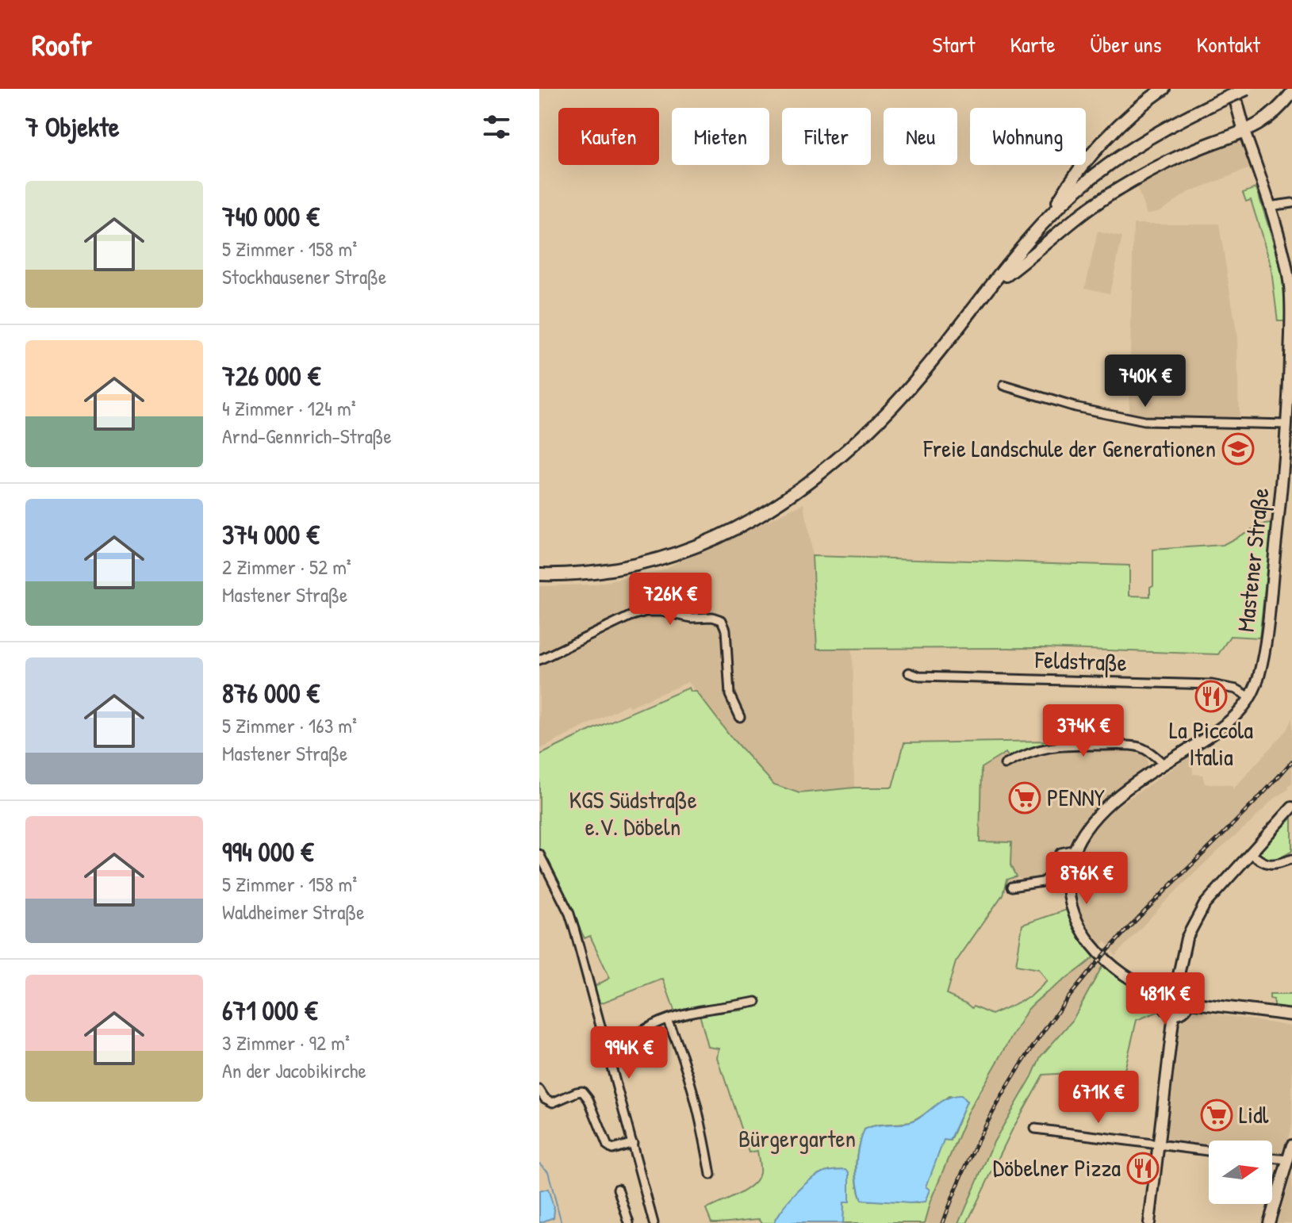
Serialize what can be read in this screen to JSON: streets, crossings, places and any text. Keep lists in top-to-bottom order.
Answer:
{
  "streets": {
    "main road": ["Mastener Straße"],
    "street": ["Feldstraße"]
  },
  "crossings": [
    ["Mastener Straße", "Feldstraße"]
  ],
  "parks": ["KGS Südstraße e.V. Döbeln", "Bürgergarten"],
  "places": {
    "school or university": ["Freie Landschule der Generationen"],
    "restaurant": ["La Piccola Italia", "Döbelner Pizza"],
    "supermarket": ["PENNY", "Lidl"]
  },
  "north": "right",
  "page": {
    "header": "Roofr",
    "nav": [
      "Start",
      "Karte",
      "Über uns",
      "Kontakt"
    ],
    "heading": "7 Objekte",
    "chip": [
      "Kaufen",
      "Mieten",
      "Filter",
      "Neu",
      "Wohnung"
    ],
    "list": [
      {
        "name": "740 000 €",
        "note": "5 Zimmer · 158 m² · Stockhausener Straße"
      },
      {
        "name": "726 000 €",
        "note": "4 Zimmer · 124 m² · Arnd-Gennrich-Straße"
      },
      {
        "name": "374 000 €",
        "note": "2 Zimmer · 52 m² · Mastener Straße"
      },
      {
        "name": "876 000 €",
        "note": "5 Zimmer · 163 m² · Mastener Straße"
      },
      {
        "name": "994 000 €",
        "note": "5 Zimmer · 158 m² · Waldheimer Straße"
      },
      {
        "name": "671 000 €",
        "note": "3 Zimmer · 92 m² · An der Jacobikirche"
      }
    ],
    "price": [
      "740K €",
      "726K €",
      "374K €",
      "876K €",
      "481K €",
      "994K €",
      "671K €"
    ]
  }
}
